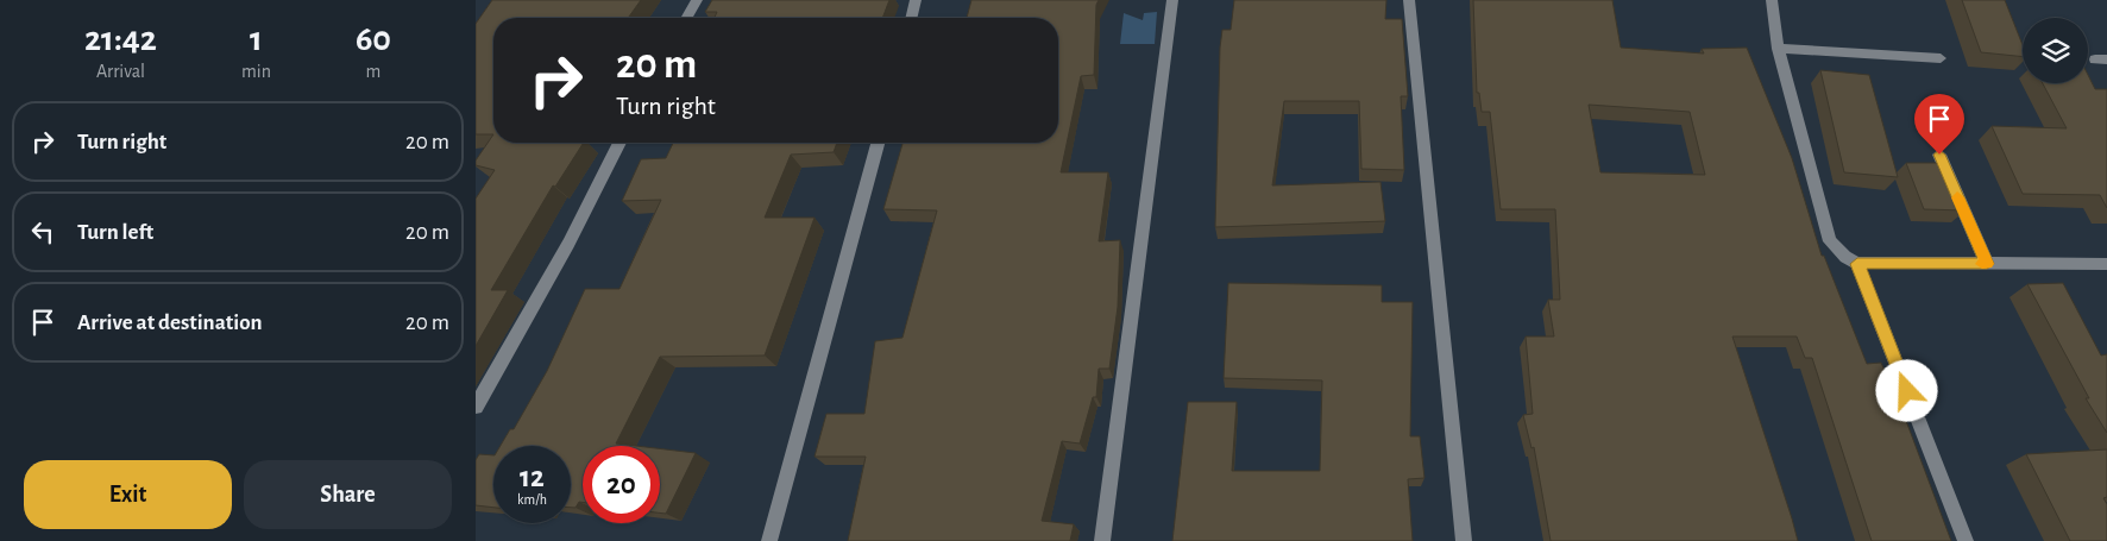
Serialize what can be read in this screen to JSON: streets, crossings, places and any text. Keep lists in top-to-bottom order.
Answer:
{
  "page": {
    "eta": [
      "21:42",
      "Arrival",
      "1",
      "min",
      "60",
      "m"
    ],
    "turn": ["20 m", "Turn right"],
    "list": [
      {
        "name": "Turn right",
        "value": "20 m"
      },
      {
        "name": "Turn left",
        "value": "20 m"
      },
      {
        "name": "Arrive at destination",
        "value": "20 m"
      }
    ],
    "speed": "12 km/h",
    "limit": "20",
    "buttons": ["Exit", "Share"]
  }
}
